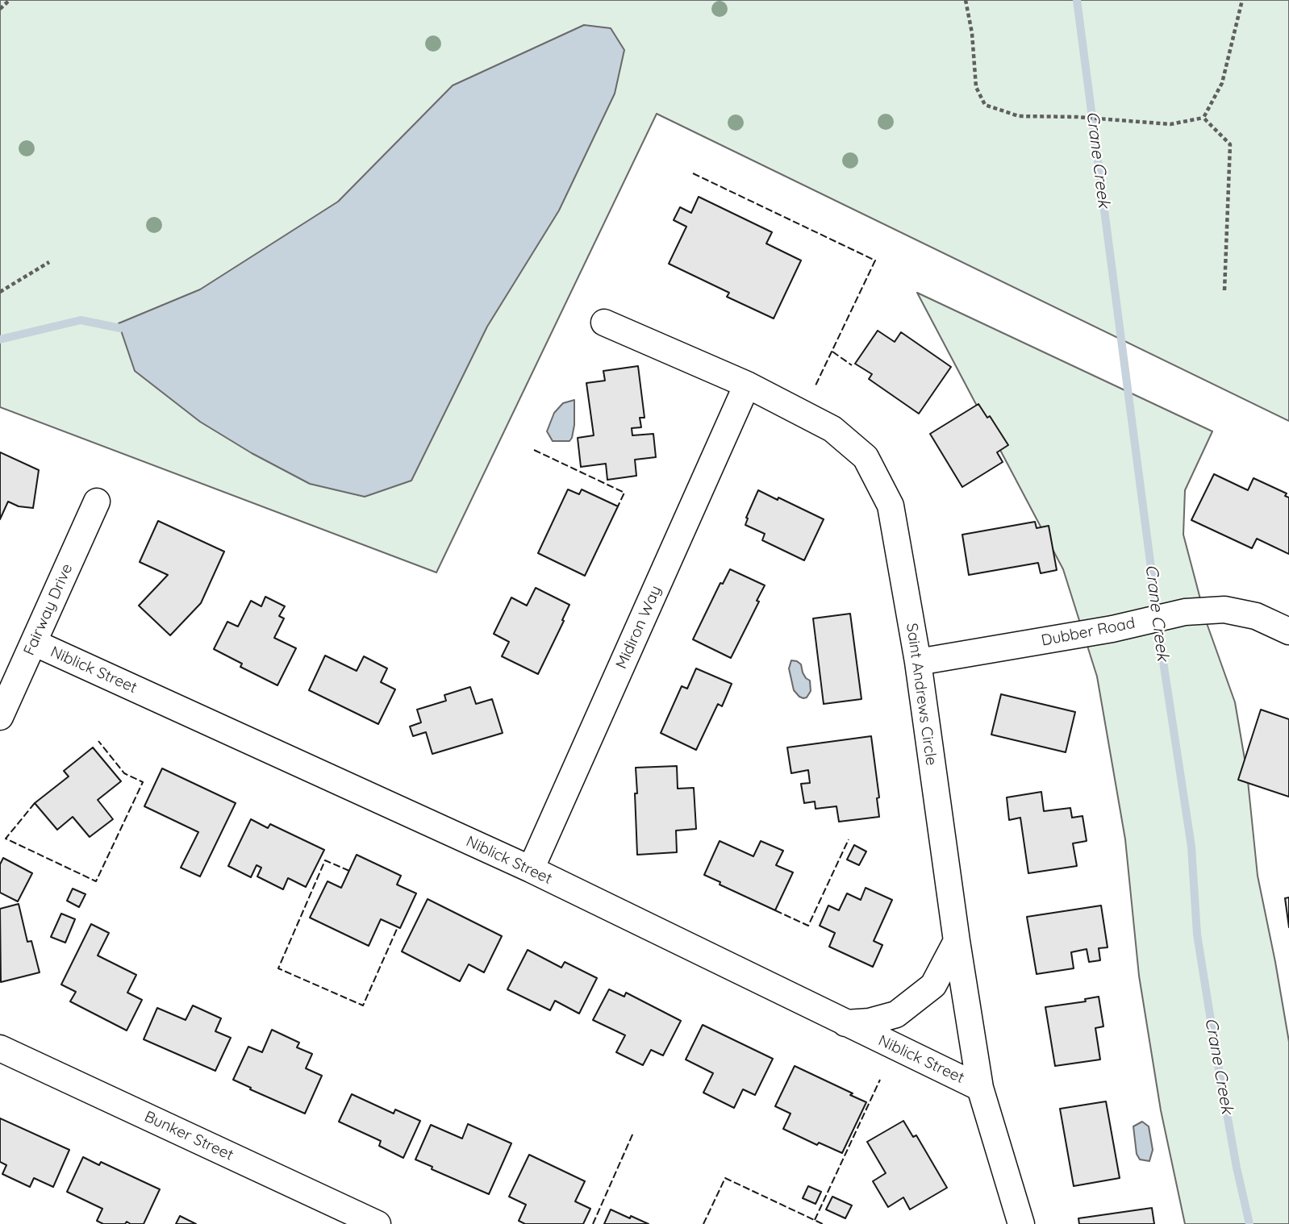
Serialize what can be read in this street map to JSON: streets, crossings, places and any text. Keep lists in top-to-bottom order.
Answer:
{
  "streets": {
    "street": [
      "Fairway Drive",
      "Midiron Way",
      "Dubber Road",
      "Niblick Street",
      "Saint Andrews Circle",
      "Bunker Street"
    ]
  },
  "crossings": [
    ["Fairway Drive", "Niblick Street"],
    ["Midiron Way", "Niblick Street"],
    ["Midiron Way", "Saint Andrews Circle"],
    ["Dubber Road", "Saint Andrews Circle"],
    ["Niblick Street", "Saint Andrews Circle"]
  ],
  "water": ["Crane Creek"]
}
